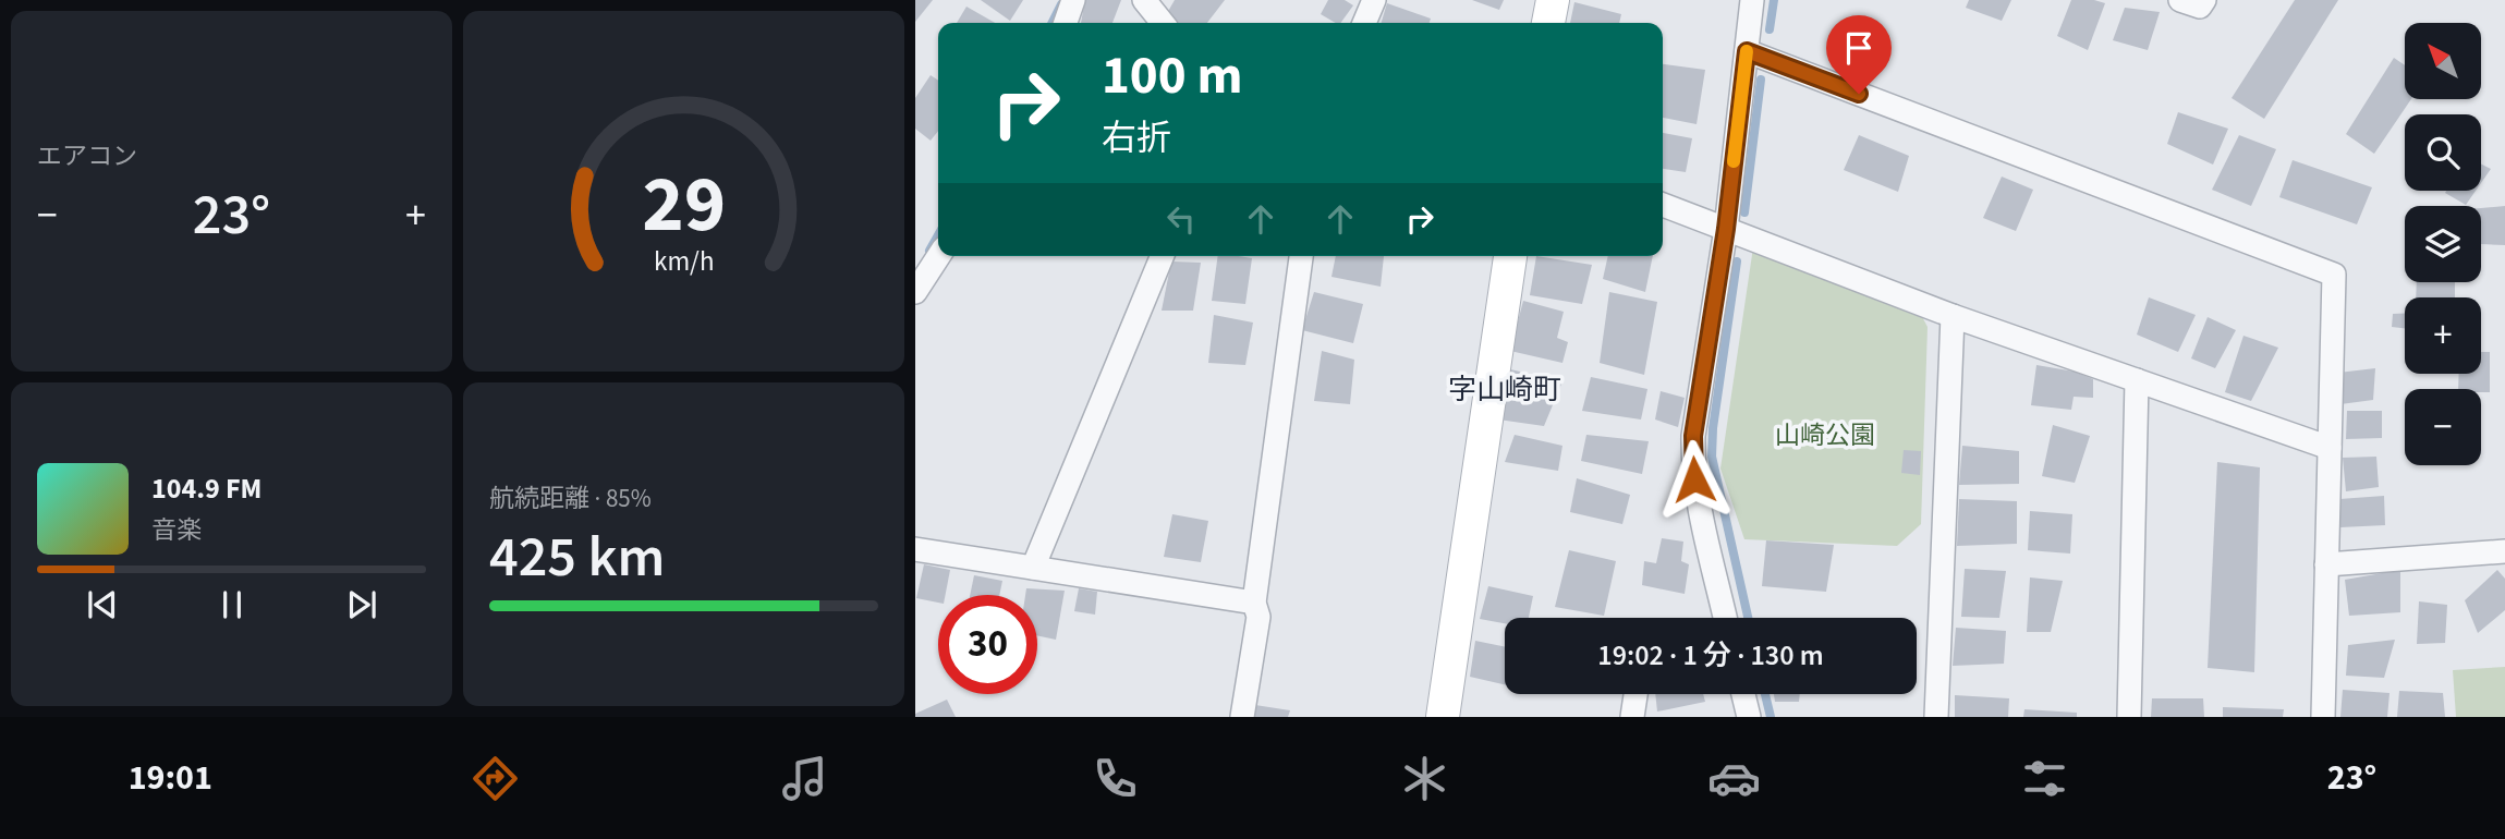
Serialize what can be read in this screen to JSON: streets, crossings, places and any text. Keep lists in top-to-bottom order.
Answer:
{
  "districts": ["字山崎町"],
  "parks": ["山崎公園"],
  "north": "top left",
  "page": {
    "tile": [
      "エアコン",
      ["航続距離 · 85%", "425 km"]
    ],
    "map_buttons": ["+", "−"],
    "turn": ["100 m", "右折"],
    "heat": ["−", "23°", "+"],
    "song": ["104.9 FM", "音楽"],
    "limit": "30",
    "trip": "19:02 · 1 分 · 130 m",
    "tabs": ["19:01", "23°"],
    "gauge": ["29", "km/h"]
  }
}
